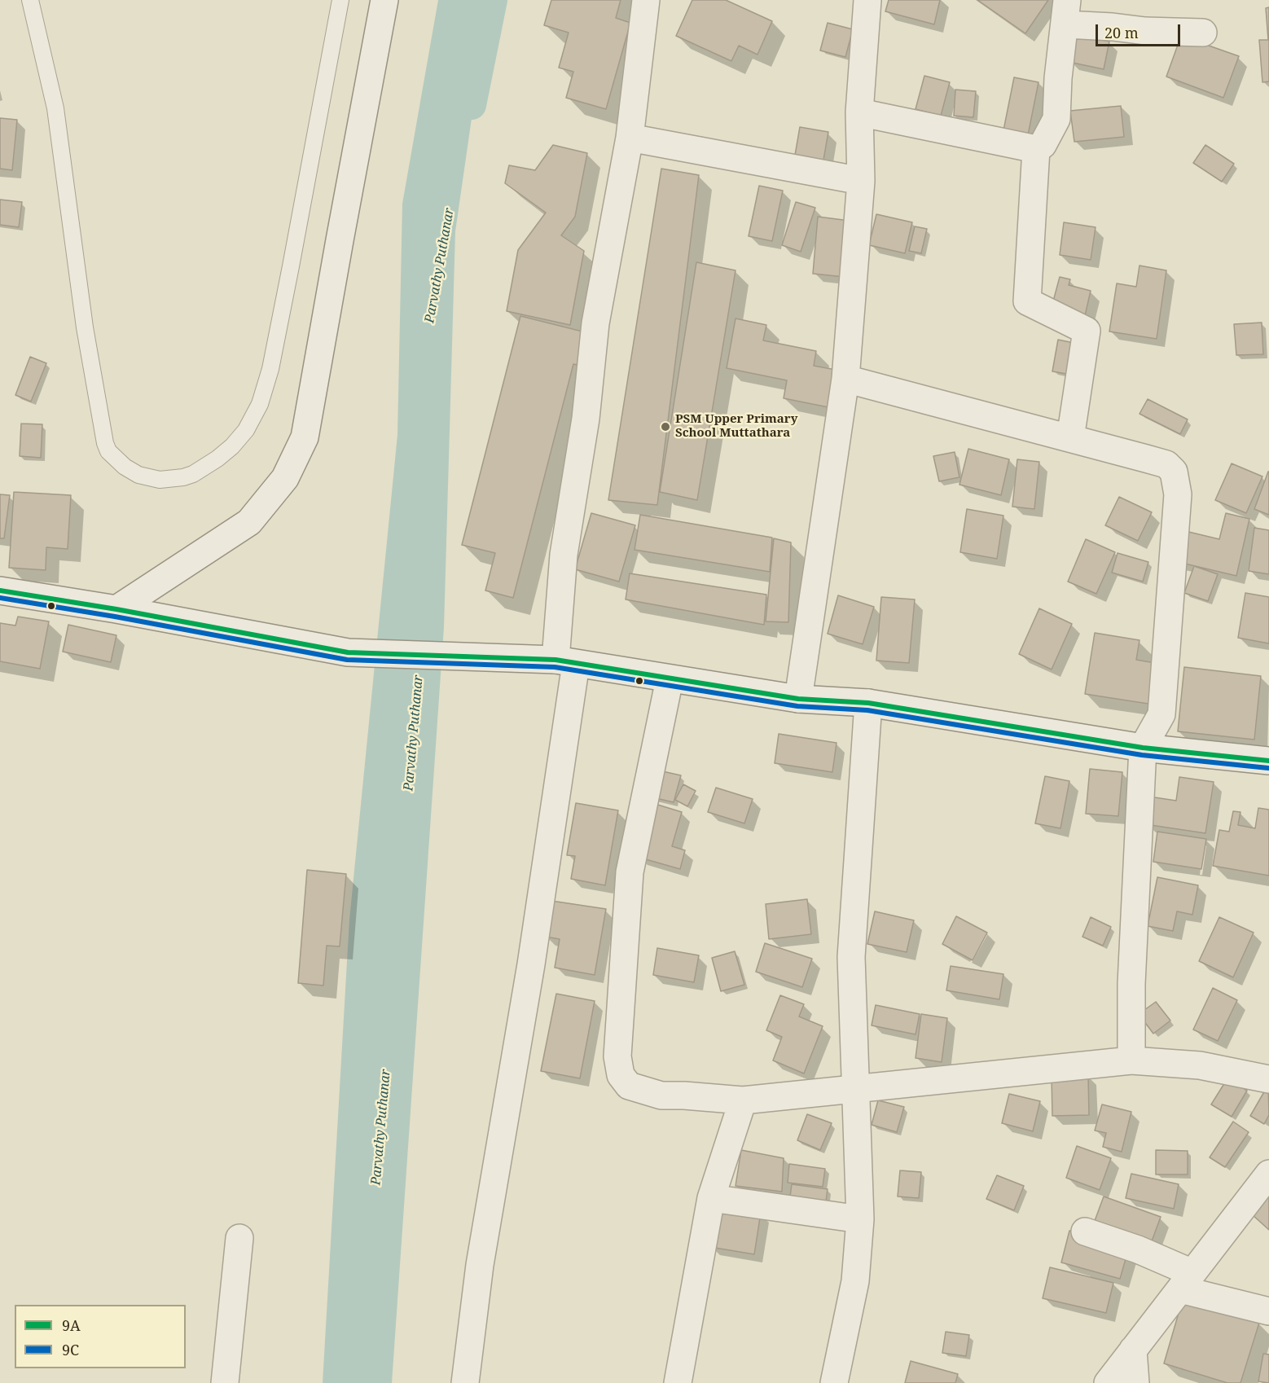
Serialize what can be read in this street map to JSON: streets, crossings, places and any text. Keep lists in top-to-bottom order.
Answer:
{
  "water": ["Parvathy Puthanar"],
  "places": ["PSM Upper Primary School Muttathara"],
  "lines": ["transit line 9A", "transit line 9C"],
  "legend": ["9A", "9C"],
  "scale_bar": "20 m"
}
